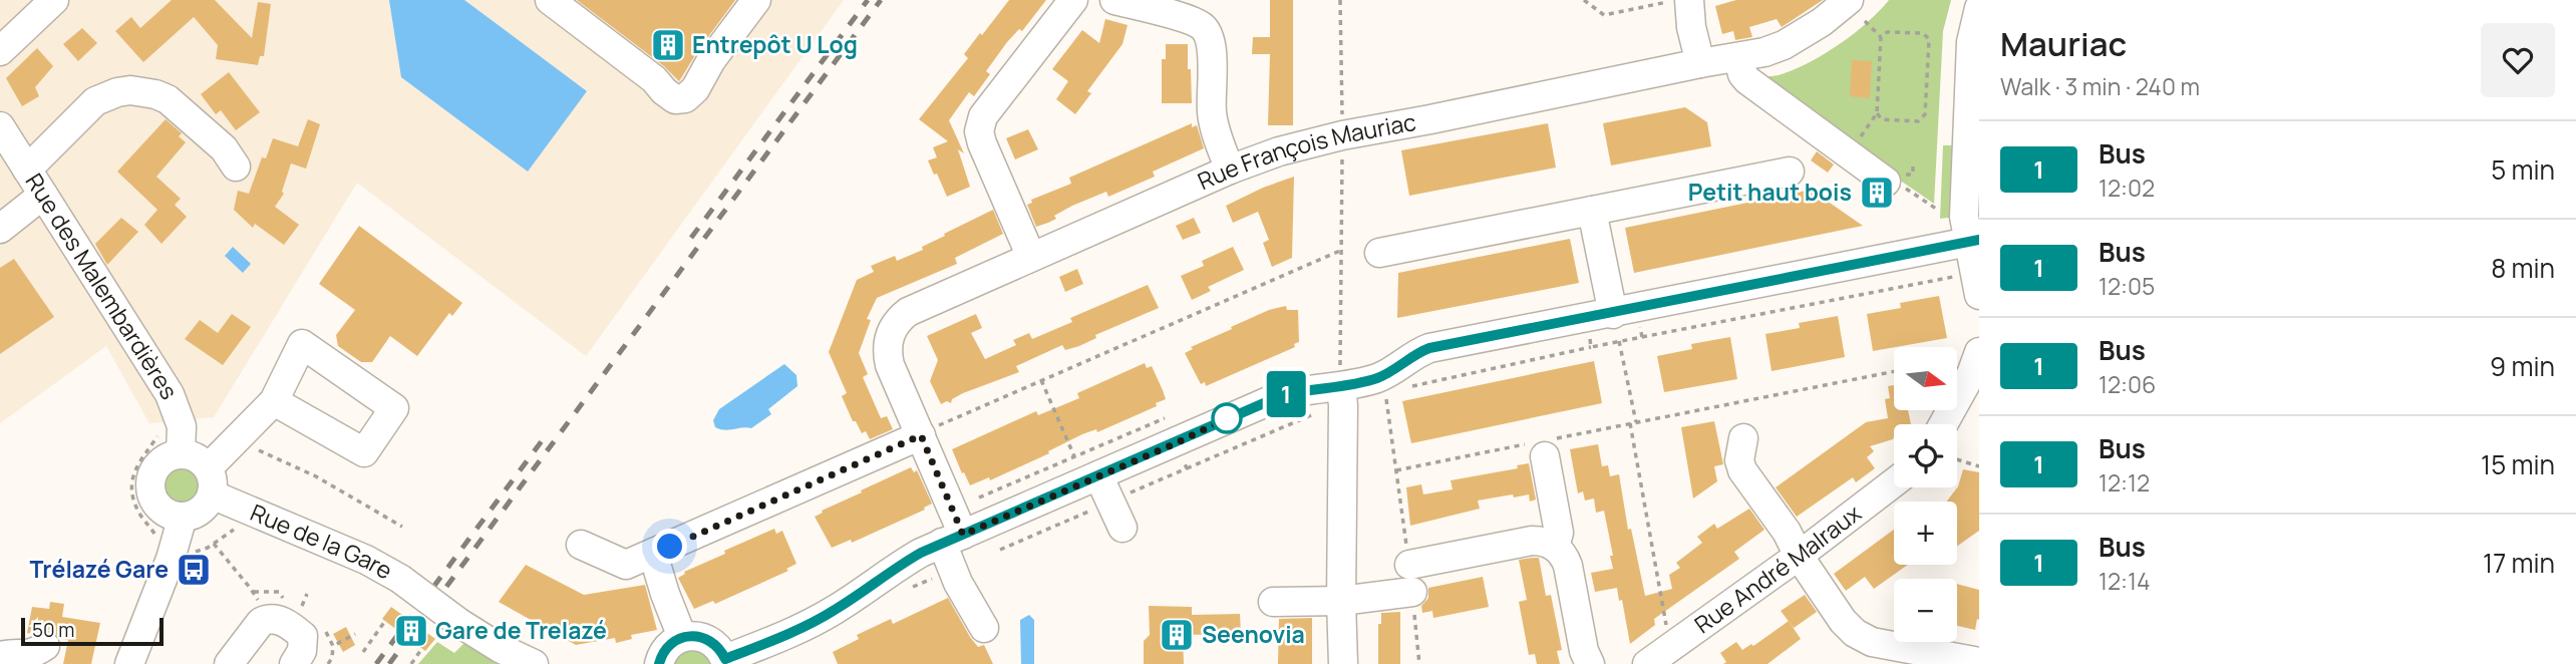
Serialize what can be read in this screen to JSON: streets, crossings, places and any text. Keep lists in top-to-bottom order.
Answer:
{
  "streets": {
    "street": [
      "Rue François Mauriac",
      "Rue des Malembardières",
      "Rue de la Gare",
      "Rue André Malraux"
    ]
  },
  "crossings": [
    ["Rue des Malembardières", "Rue de la Gare"]
  ],
  "places": {
    "building": [
      "Entrepôt U Log",
      "Petit haut bois",
      "Gare de Trelazé",
      "Seenovia"
    ],
    "bus stop": ["Trélazé Gare"]
  },
  "lines": ["bus line 1"],
  "scale_bar": "50 m",
  "north": "right",
  "page": {
    "on_map": "1",
    "heading": ["Mauriac", "Walk · 3 min · 240 m"],
    "list": [
      {
        "mark": "1",
        "name": "Bus",
        "note": "12:02",
        "value": "5 min"
      },
      {
        "mark": "1",
        "name": "Bus",
        "note": "12:05",
        "value": "8 min"
      },
      {
        "mark": "1",
        "name": "Bus",
        "note": "12:06",
        "value": "9 min"
      },
      {
        "mark": "1",
        "name": "Bus",
        "note": "12:12",
        "value": "15 min"
      },
      {
        "mark": "1",
        "name": "Bus",
        "note": "12:14",
        "value": "17 min"
      }
    ],
    "map_buttons": ["+", "−"],
    "scale": "50 m"
  }
}
